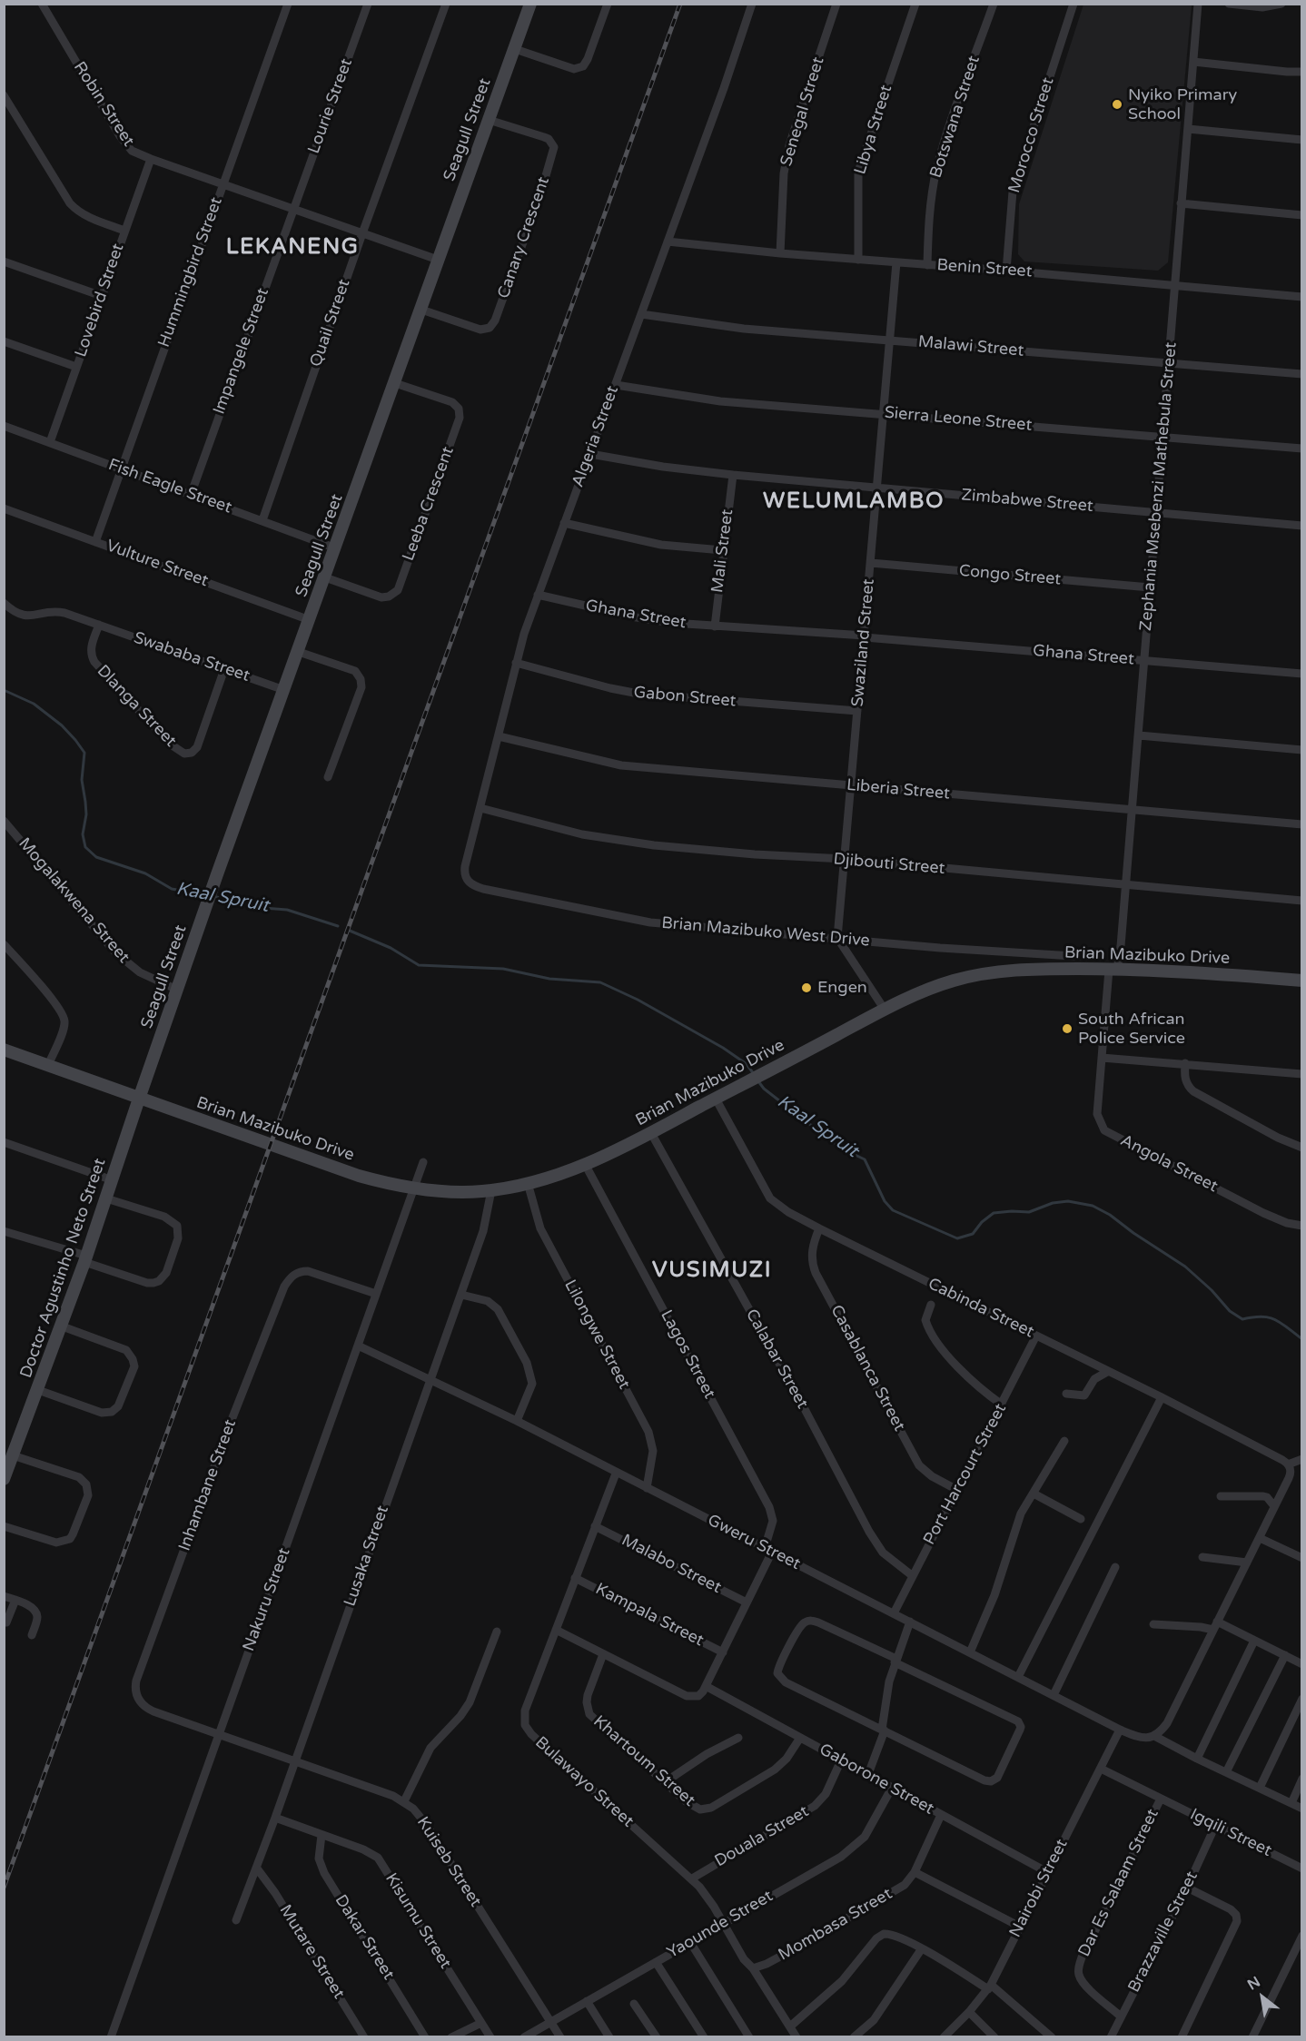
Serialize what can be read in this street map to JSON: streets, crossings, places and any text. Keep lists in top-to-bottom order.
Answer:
{
  "streets": {
    "street": [
      "Robin Street",
      "Lourie Street",
      "Senegal Street",
      "Botswana Street",
      "Seagull Street",
      "Libya Street",
      "Morocco Street",
      "Canary Crescent",
      "Benin Street",
      "Hummingbird Street",
      "Lovebird Street",
      "Quail Street",
      "Malawi Street",
      "Impangele Street",
      "Sierra Leone Street",
      "Algeria Street",
      "Fish Eagle Street",
      "Zephania Msebenzi Mathebula Street",
      "Zimbabwe Street",
      "Leeba Crescent",
      "Mali Street",
      "Vulture Street",
      "Congo Street",
      "Ghana Street",
      "Swaziland Street",
      "Swababa Street",
      "Gabon Street",
      "Dlanga Street",
      "Liberia Street",
      "Djibouti Street",
      "Mogalakwena Street",
      "Brian Mazibuko West Drive",
      "Brian Mazibuko Drive",
      "Angola Street",
      "Doctor Agustinho Neto Street",
      "Cabinda Street",
      "Lilongwe Street",
      "Lagos Street",
      "Calabar Street",
      "Casablanca Street",
      "Port Harcourt Street",
      "Inhambane Street",
      "Gweru Street",
      "Lusaka Street",
      "Malabo Street",
      "Nakuru Street",
      "Kampala Street",
      "Khartoum Street",
      "Gaborone Street",
      "Bulawayo Street",
      "Igqili Street",
      "Douala Street",
      "Kuiseb Street",
      "Dar Es Salaam Street",
      "Nairobi Street",
      "Kisumu Street",
      "Yaounde Street",
      "Mombasa Street",
      "Brazzaville Street",
      "Dakar Street",
      "Mutare Street"
    ]
  },
  "crossings": [
    ["Robin Street", "Lourie Street"],
    ["Robin Street", "Seagull Street"],
    ["Robin Street", "Hummingbird Street"],
    ["Robin Street", "Lovebird Street"],
    ["Robin Street", "Quail Street"],
    ["Robin Street", "Impangele Street"],
    ["Lourie Street", "Impangele Street"],
    ["Senegal Street", "Benin Street"],
    ["Botswana Street", "Benin Street"],
    ["Seagull Street", "Canary Crescent"],
    ["Seagull Street", "Fish Eagle Street"],
    ["Seagull Street", "Leeba Crescent"],
    ["Seagull Street", "Vulture Street"],
    ["Seagull Street", "Swababa Street"],
    ["Seagull Street", "Mogalakwena Street"],
    ["Seagull Street", "Brian Mazibuko Drive"],
    ["Seagull Street", "Doctor Agustinho Neto Street"],
    ["Libya Street", "Benin Street"],
    ["Morocco Street", "Benin Street"],
    ["Benin Street", "Algeria Street"],
    ["Benin Street", "Zephania Msebenzi Mathebula Street"],
    ["Benin Street", "Swaziland Street"],
    ["Hummingbird Street", "Fish Eagle Street"],
    ["Hummingbird Street", "Vulture Street"],
    ["Lovebird Street", "Fish Eagle Street"],
    ["Quail Street", "Fish Eagle Street"],
    ["Malawi Street", "Algeria Street"],
    ["Malawi Street", "Zephania Msebenzi Mathebula Street"],
    ["Malawi Street", "Swaziland Street"],
    ["Impangele Street", "Fish Eagle Street"],
    ["Sierra Leone Street", "Algeria Street"],
    ["Sierra Leone Street", "Zephania Msebenzi Mathebula Street"],
    ["Sierra Leone Street", "Swaziland Street"],
    ["Algeria Street", "Zimbabwe Street"],
    ["Algeria Street", "Ghana Street"],
    ["Algeria Street", "Gabon Street"],
    ["Algeria Street", "Liberia Street"],
    ["Algeria Street", "Djibouti Street"],
    ["Algeria Street", "Brian Mazibuko West Drive"],
    ["Zephania Msebenzi Mathebula Street", "Zimbabwe Street"],
    ["Zephania Msebenzi Mathebula Street", "Congo Street"],
    ["Zephania Msebenzi Mathebula Street", "Ghana Street"],
    ["Zephania Msebenzi Mathebula Street", "Liberia Street"],
    ["Zephania Msebenzi Mathebula Street", "Djibouti Street"],
    ["Zephania Msebenzi Mathebula Street", "Brian Mazibuko Drive"],
    ["Zephania Msebenzi Mathebula Street", "Angola Street"],
    ["Zimbabwe Street", "Mali Street"],
    ["Zimbabwe Street", "Swaziland Street"],
    ["Mali Street", "Ghana Street"],
    ["Congo Street", "Swaziland Street"],
    ["Ghana Street", "Swaziland Street"],
    ["Swaziland Street", "Gabon Street"],
    ["Swaziland Street", "Liberia Street"],
    ["Swaziland Street", "Djibouti Street"],
    ["Swaziland Street", "Brian Mazibuko West Drive"],
    ["Swababa Street", "Dlanga Street"],
    ["Brian Mazibuko Drive", "Angola Street"],
    ["Brian Mazibuko Drive", "Doctor Agustinho Neto Street"],
    ["Brian Mazibuko Drive", "Cabinda Street"],
    ["Brian Mazibuko Drive", "Lilongwe Street"],
    ["Brian Mazibuko Drive", "Lagos Street"],
    ["Brian Mazibuko Drive", "Calabar Street"],
    ["Brian Mazibuko Drive", "Lusaka Street"],
    ["Brian Mazibuko Drive", "Nakuru Street"],
    ["Cabinda Street", "Casablanca Street"],
    ["Cabinda Street", "Port Harcourt Street"],
    ["Lilongwe Street", "Gweru Street"],
    ["Lagos Street", "Gweru Street"],
    ["Lagos Street", "Malabo Street"],
    ["Lagos Street", "Kampala Street"],
    ["Lagos Street", "Gaborone Street"],
    ["Calabar Street", "Port Harcourt Street"],
    ["Casablanca Street", "Port Harcourt Street"],
    ["Port Harcourt Street", "Gweru Street"],
    ["Inhambane Street", "Nakuru Street"],
    ["Inhambane Street", "Kuiseb Street"],
    ["Gweru Street", "Lusaka Street"],
    ["Gweru Street", "Nakuru Street"],
    ["Gweru Street", "Bulawayo Street"],
    ["Gweru Street", "Nairobi Street"],
    ["Lusaka Street", "Kuiseb Street"],
    ["Lusaka Street", "Kisumu Street"],
    ["Lusaka Street", "Mutare Street"],
    ["Malabo Street", "Bulawayo Street"],
    ["Nakuru Street", "Kuiseb Street"],
    ["Kampala Street", "Bulawayo Street"],
    ["Khartoum Street", "Gaborone Street"],
    ["Gaborone Street", "Douala Street"],
    ["Gaborone Street", "Nairobi Street"],
    ["Gaborone Street", "Yaounde Street"],
    ["Gaborone Street", "Mombasa Street"],
    ["Bulawayo Street", "Douala Street"],
    ["Bulawayo Street", "Yaounde Street"],
    ["Bulawayo Street", "Mombasa Street"],
    ["Igqili Street", "Dar Es Salaam Street"],
    ["Igqili Street", "Nairobi Street"],
    ["Igqili Street", "Brazzaville Street"],
    ["Kuiseb Street", "Yaounde Street"],
    ["Dar Es Salaam Street", "Brazzaville Street"],
    ["Kisumu Street", "Dakar Street"]
  ],
  "districts": ["LEKANENG", "WELUMLAMBO", "VUSIMUZI"],
  "water": ["Kaal Spruit"],
  "places": ["Nyiko Primary School", "Engen", "South African Police Service"],
  "north": "top left"
}
